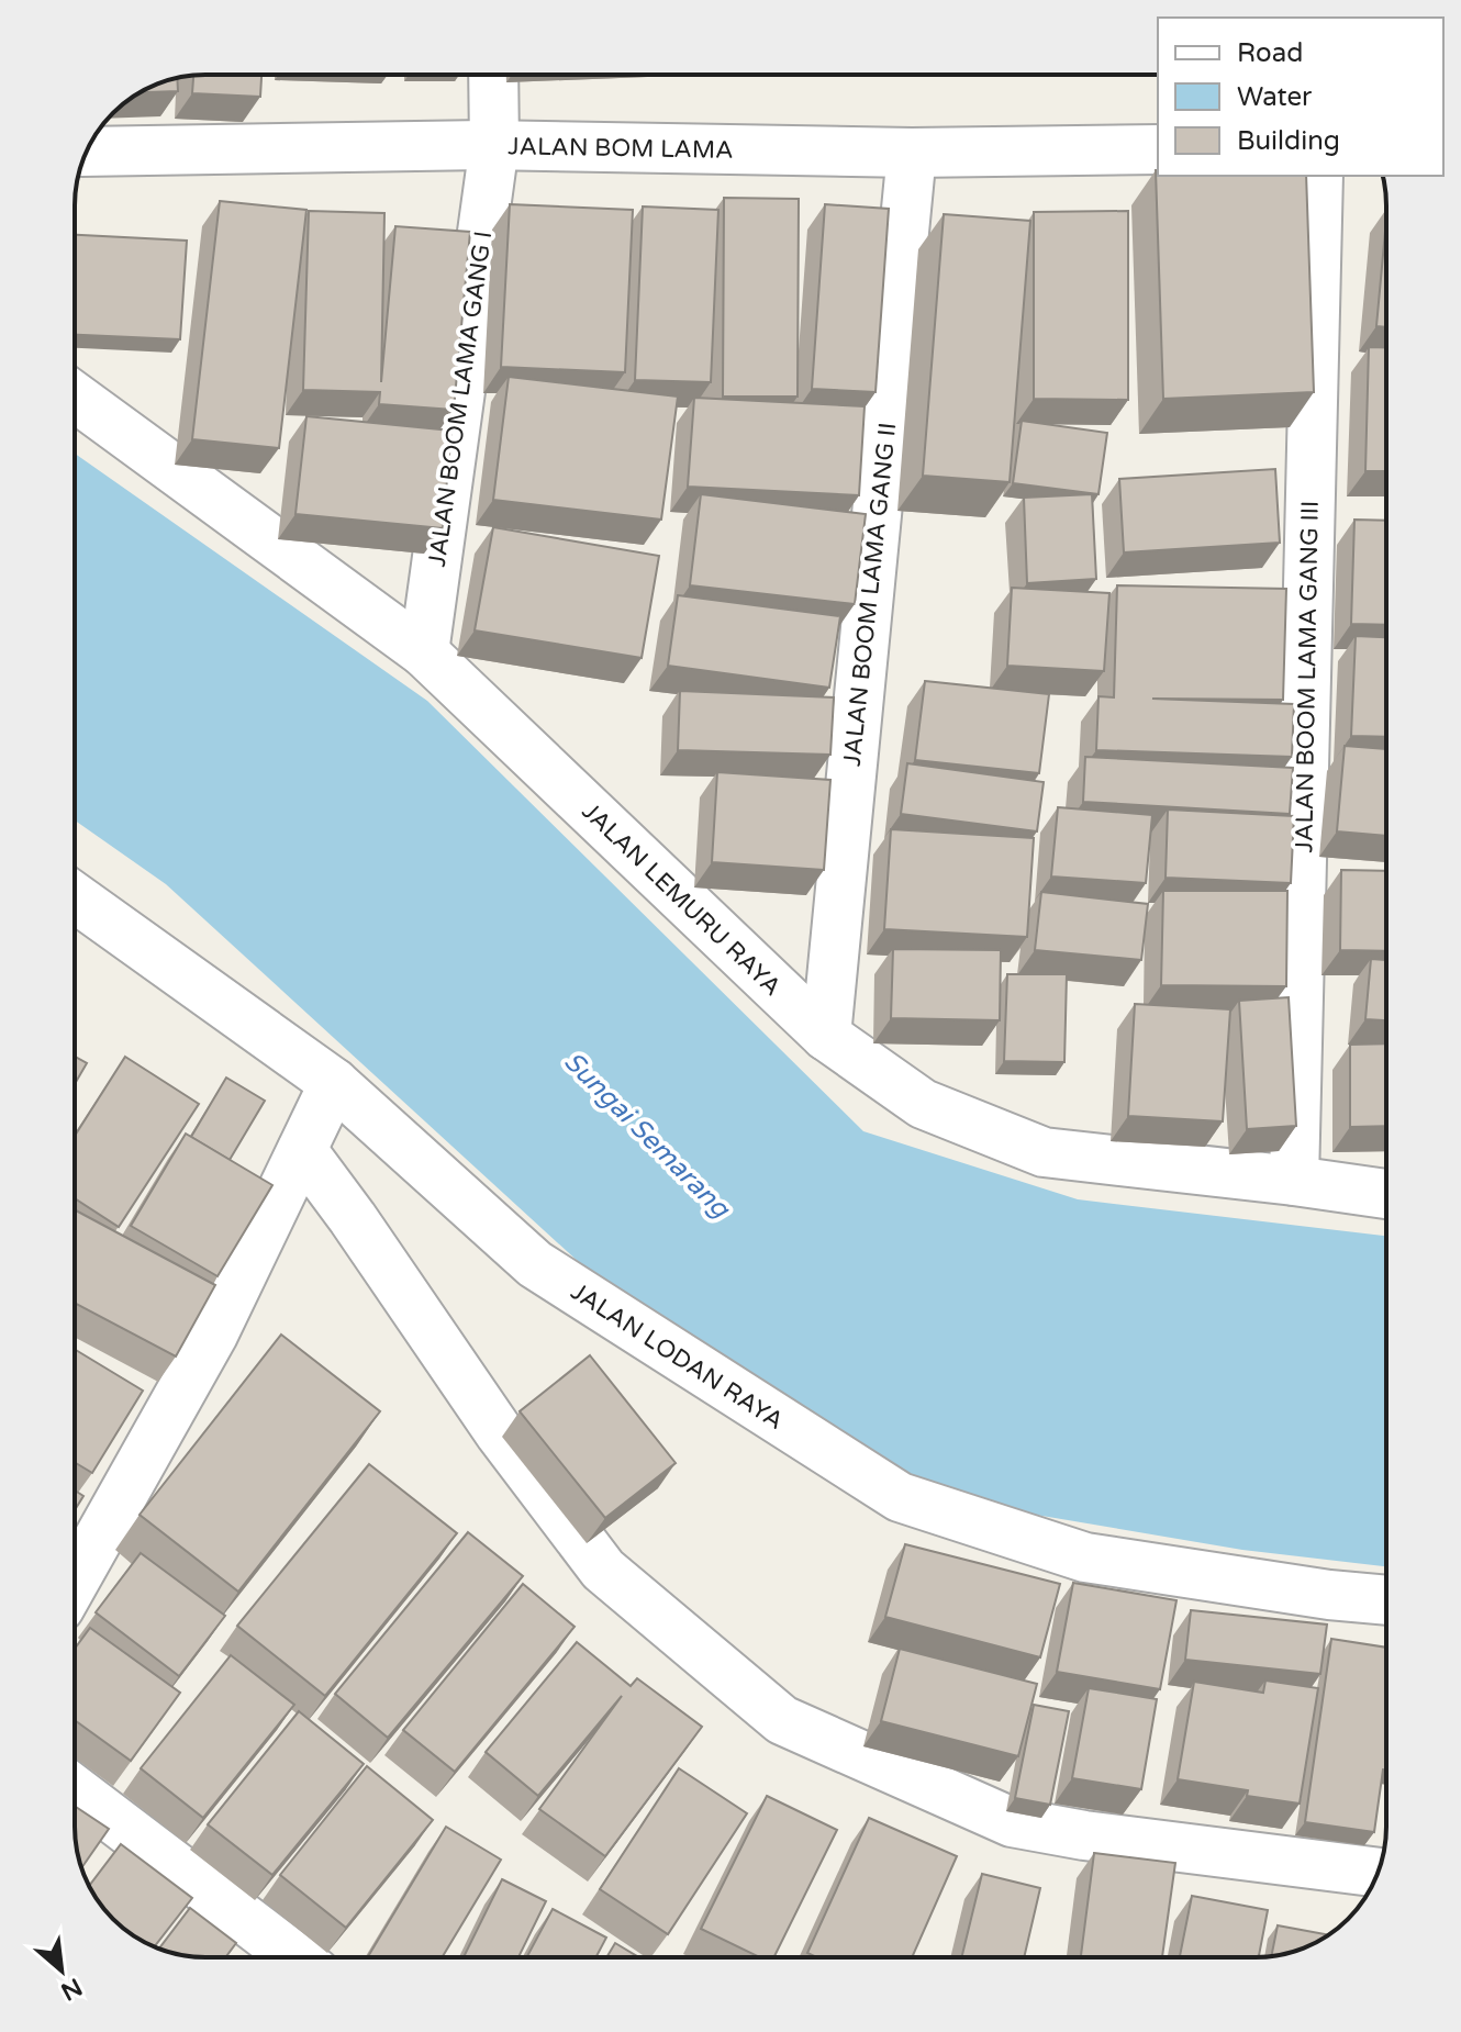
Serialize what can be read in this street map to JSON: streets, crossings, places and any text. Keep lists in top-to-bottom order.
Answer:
{
  "streets": {
    "street": [
      "JALAN BOM LAMA",
      "JALAN BOOM LAMA GANG I",
      "JALAN BOOM LAMA GANG II",
      "JALAN BOOM LAMA GANG III",
      "JALAN LEMURU RAYA",
      "JALAN LODAN RAYA"
    ]
  },
  "crossings": [
    ["JALAN BOM LAMA", "JALAN BOOM LAMA GANG I"],
    ["JALAN BOM LAMA", "JALAN BOOM LAMA GANG II"],
    ["JALAN BOOM LAMA GANG I", "JALAN LEMURU RAYA"],
    ["JALAN BOOM LAMA GANG II", "JALAN LEMURU RAYA"],
    ["JALAN BOOM LAMA GANG III", "JALAN LEMURU RAYA"]
  ],
  "water": ["Sungai Semarang"],
  "legend": ["Road", "Water", "Building"],
  "north": "bottom right"
}
